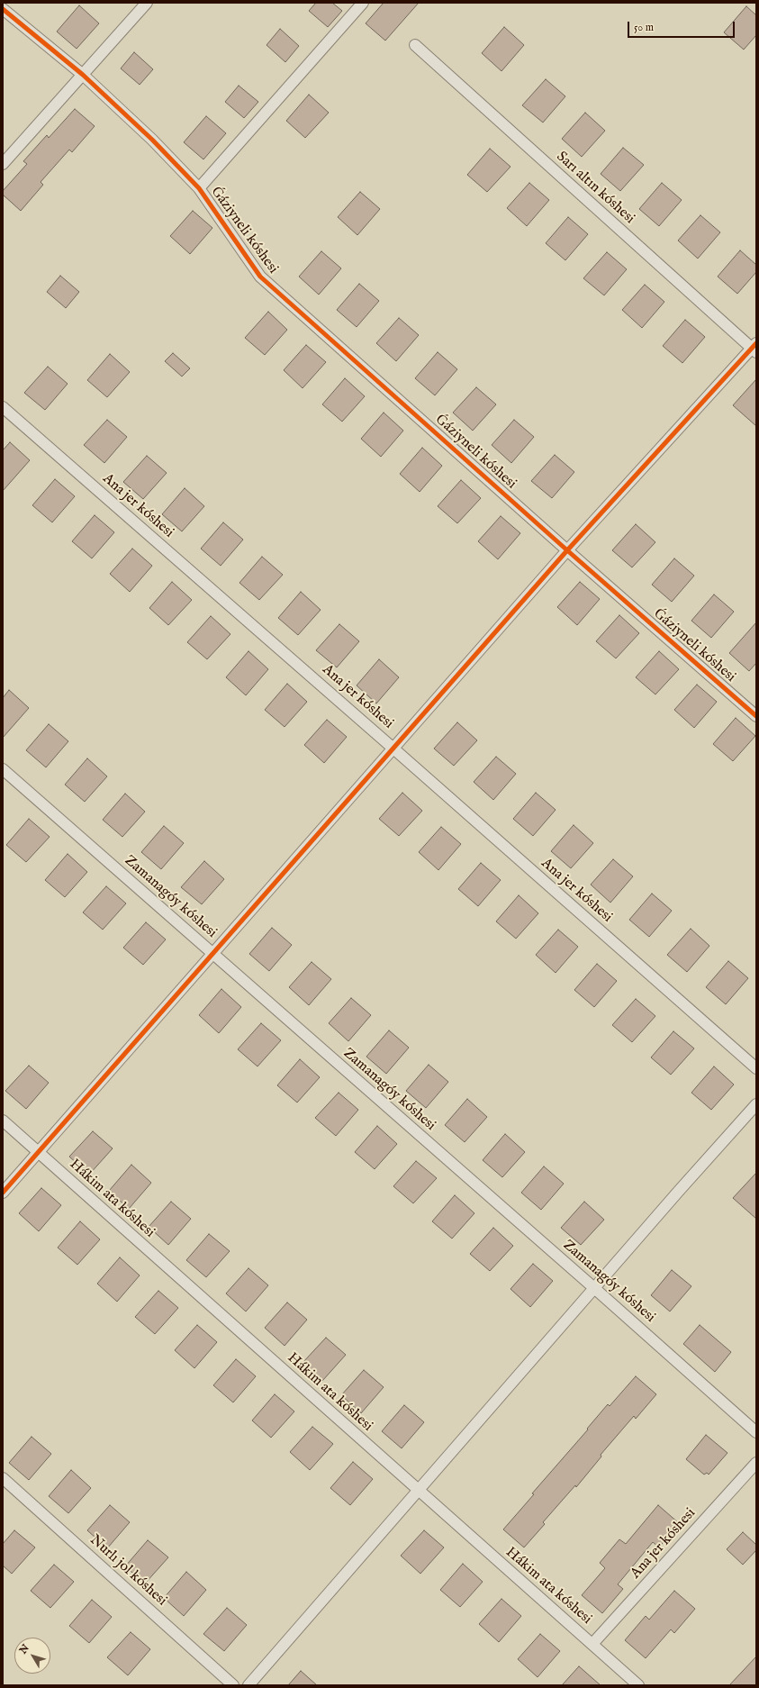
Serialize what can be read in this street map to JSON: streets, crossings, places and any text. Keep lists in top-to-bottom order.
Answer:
{
  "streets": {
    "street": [
      "Sarı altın kóshesi",
      "Ǵáziyneli kóshesi",
      "Ana jer kóshesi",
      "Zamanagóy kóshesi",
      "Hákim ata kóshesi",
      "Nurlı jol kóshesi"
    ]
  },
  "crossings": [
    ["Ana jer kóshesi", "Hákim ata kóshesi"]
  ],
  "scale_bar": "50 m",
  "north": "top left"
}
